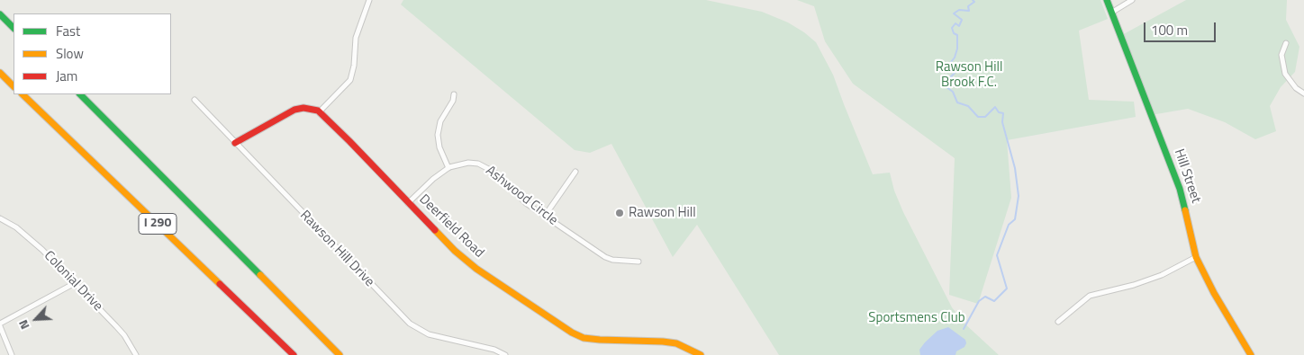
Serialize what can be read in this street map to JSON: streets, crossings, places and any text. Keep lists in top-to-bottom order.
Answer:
{
  "streets": {
    "main road": ["Hill Street", "I 290", "Deerfield Road"],
    "street": ["Ashwood Circle", "Rawson Hill Drive", "Colonial Drive"]
  },
  "crossings": [
    ["Ashwood Circle", "Deerfield Road"]
  ],
  "parks": ["Rawson Hill Brook F.C.", "Sportsmens Club"],
  "places": ["Rawson Hill"],
  "legend": ["Fast", "Slow", "Jam"],
  "scale_bar": "100 m",
  "north": "bottom left"
}
